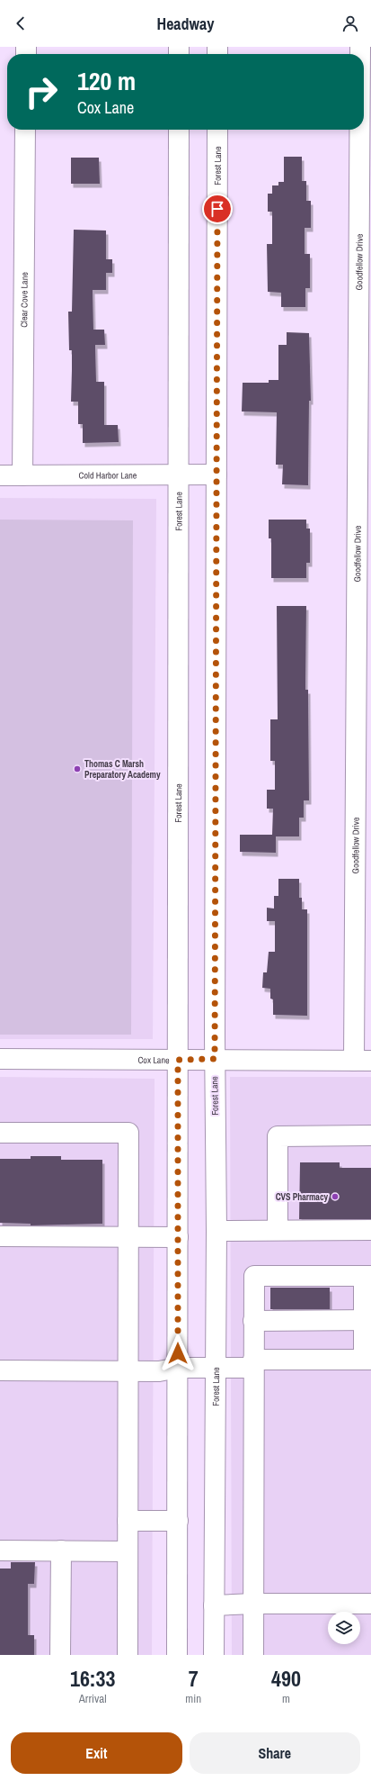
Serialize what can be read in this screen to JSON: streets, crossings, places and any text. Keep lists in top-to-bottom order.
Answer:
{
  "streets": {
    "main road": [
      "Forest Lane",
      "Goodfellow Drive",
      "Clear Cove Lane",
      "Cold Harbor Lane",
      "Cox Lane"
    ]
  },
  "crossings": [
    ["Forest Lane", "Cold Harbor Lane"],
    ["Forest Lane", "Cox Lane"],
    ["Goodfellow Drive", "Cox Lane"],
    ["Clear Cove Lane", "Cold Harbor Lane"]
  ],
  "places": ["Thomas C Marsh Preparatory Academy", "CVS Pharmacy"],
  "page": {
    "header": "Headway",
    "turn": ["120 m", "Cox Lane"],
    "eta": [
      "16:33",
      "Arrival",
      "7",
      "min",
      "490",
      "m"
    ],
    "buttons": ["Exit", "Share"]
  }
}
